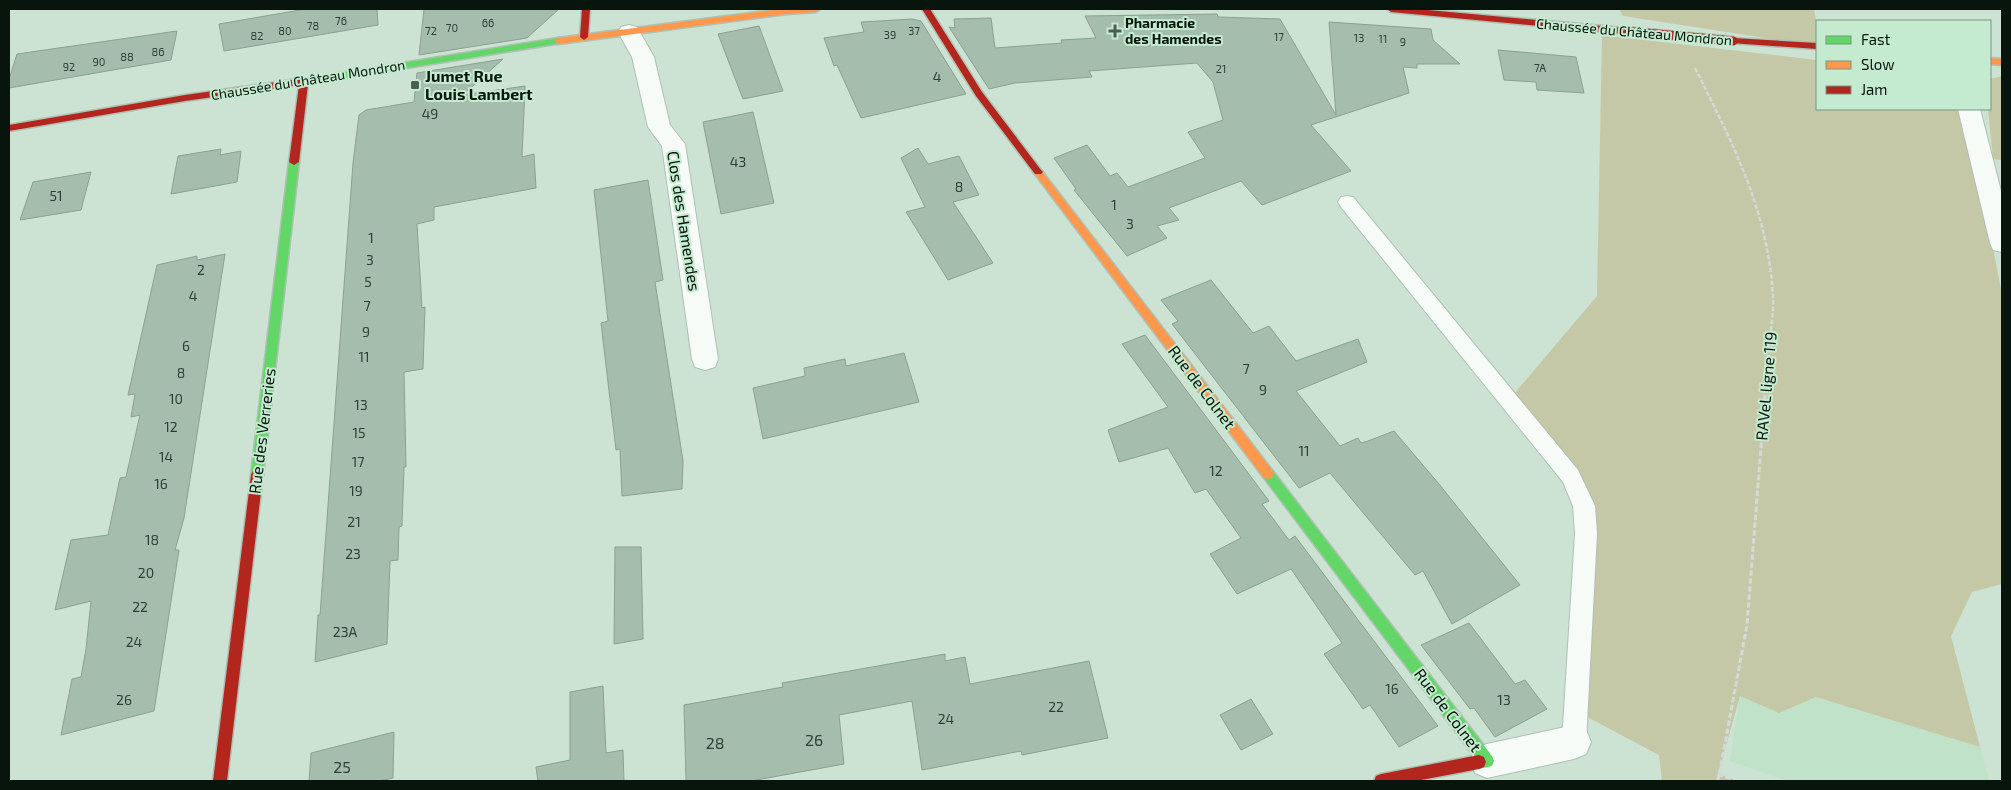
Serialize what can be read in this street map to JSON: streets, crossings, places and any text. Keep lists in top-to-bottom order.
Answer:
{
  "streets": {
    "street": [
      "Chaussée du Château Mondron",
      "Clos des Hamendes",
      "Rue de Colnet",
      "Rue des Verreries"
    ],
    "path": ["RAVeL ligne 119"]
  },
  "crossings": [
    ["Chaussée du Château Mondron", "Clos des Hamendes"],
    ["Chaussée du Château Mondron", "Rue des Verreries"]
  ],
  "places": {
    "health": ["Pharmacie des Hamendes"],
    "transit": ["Jumet Rue Louis Lambert"]
  },
  "house_numbers": [
    "76",
    "66",
    "78",
    "70",
    "80",
    "72",
    "37",
    "39",
    "82",
    "17",
    "13",
    "11",
    "9",
    "86",
    "88",
    "90",
    "92",
    "7A",
    "21",
    "4",
    "49",
    "43",
    "8",
    "51",
    "1",
    "3",
    "1",
    "3",
    "2",
    "5",
    "4",
    "7",
    "9",
    "6",
    "11",
    "7",
    "8",
    "9",
    "10",
    "13",
    "12",
    "15",
    "11",
    "14",
    "17",
    "12",
    "16",
    "19",
    "21",
    "18",
    "23",
    "20",
    "22",
    "23A",
    "24",
    "16",
    "26",
    "13",
    "22",
    "24",
    "26",
    "28",
    "25"
  ],
  "legend": ["Fast", "Slow", "Jam"]
}
